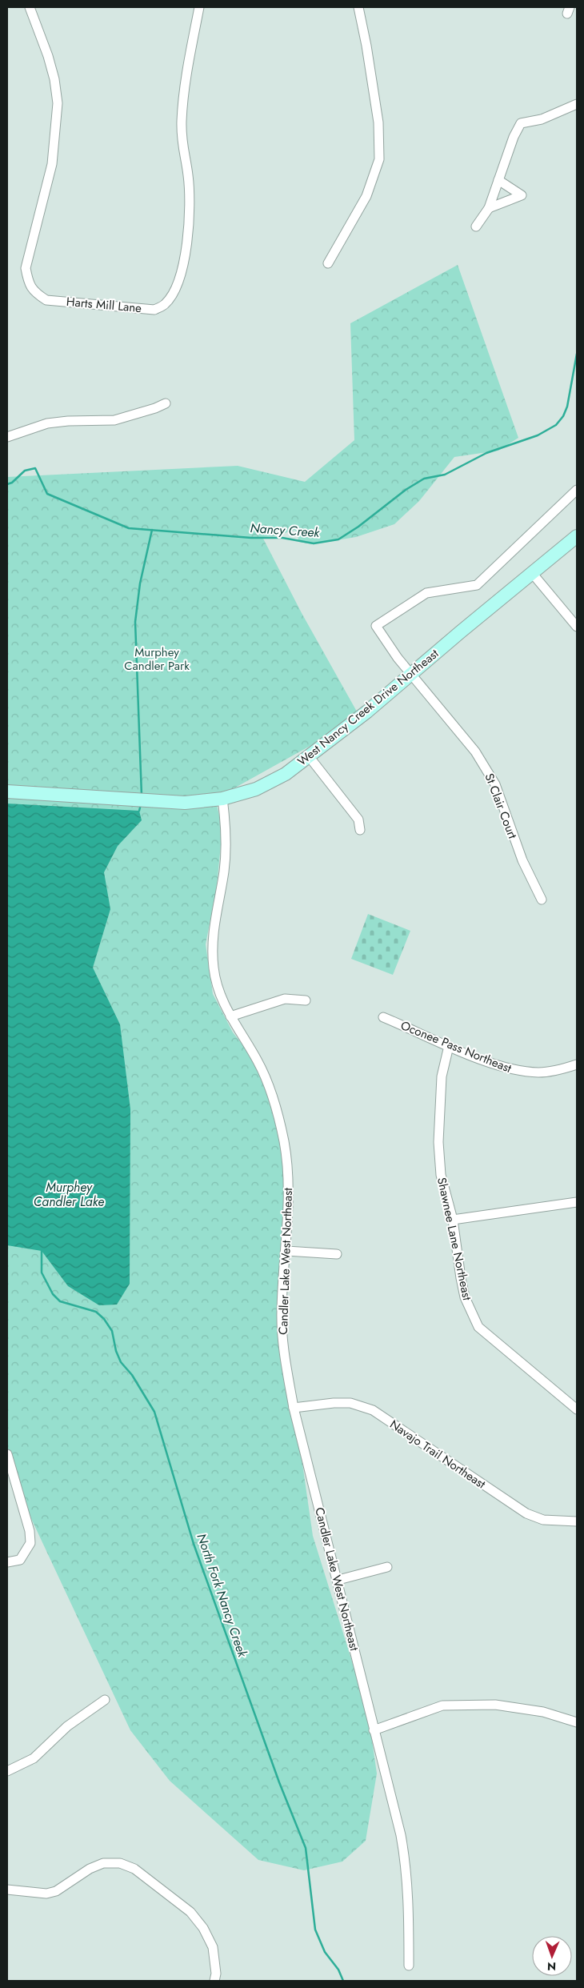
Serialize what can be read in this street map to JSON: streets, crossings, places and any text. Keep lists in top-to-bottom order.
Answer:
{
  "streets": {
    "street": [
      "Harts Mill Lane",
      "West Nancy Creek Drive Northeast",
      "St Clair Court",
      "Oconee Pass Northeast",
      "Shawnee Lane Northeast",
      "Candler Lake West Northeast",
      "Navajo Trail Northeast"
    ]
  },
  "crossings": [
    ["West Nancy Creek Drive Northeast", "St Clair Court"],
    ["West Nancy Creek Drive Northeast", "Candler Lake West Northeast"],
    ["Oconee Pass Northeast", "Shawnee Lane Northeast"],
    ["Candler Lake West Northeast", "Navajo Trail Northeast"]
  ],
  "water": ["Nancy Creek", "Murphey Candler Lake", "North Fork Nancy Creek"],
  "parks": ["Murphey Candler Park"],
  "north": "bottom"
}
